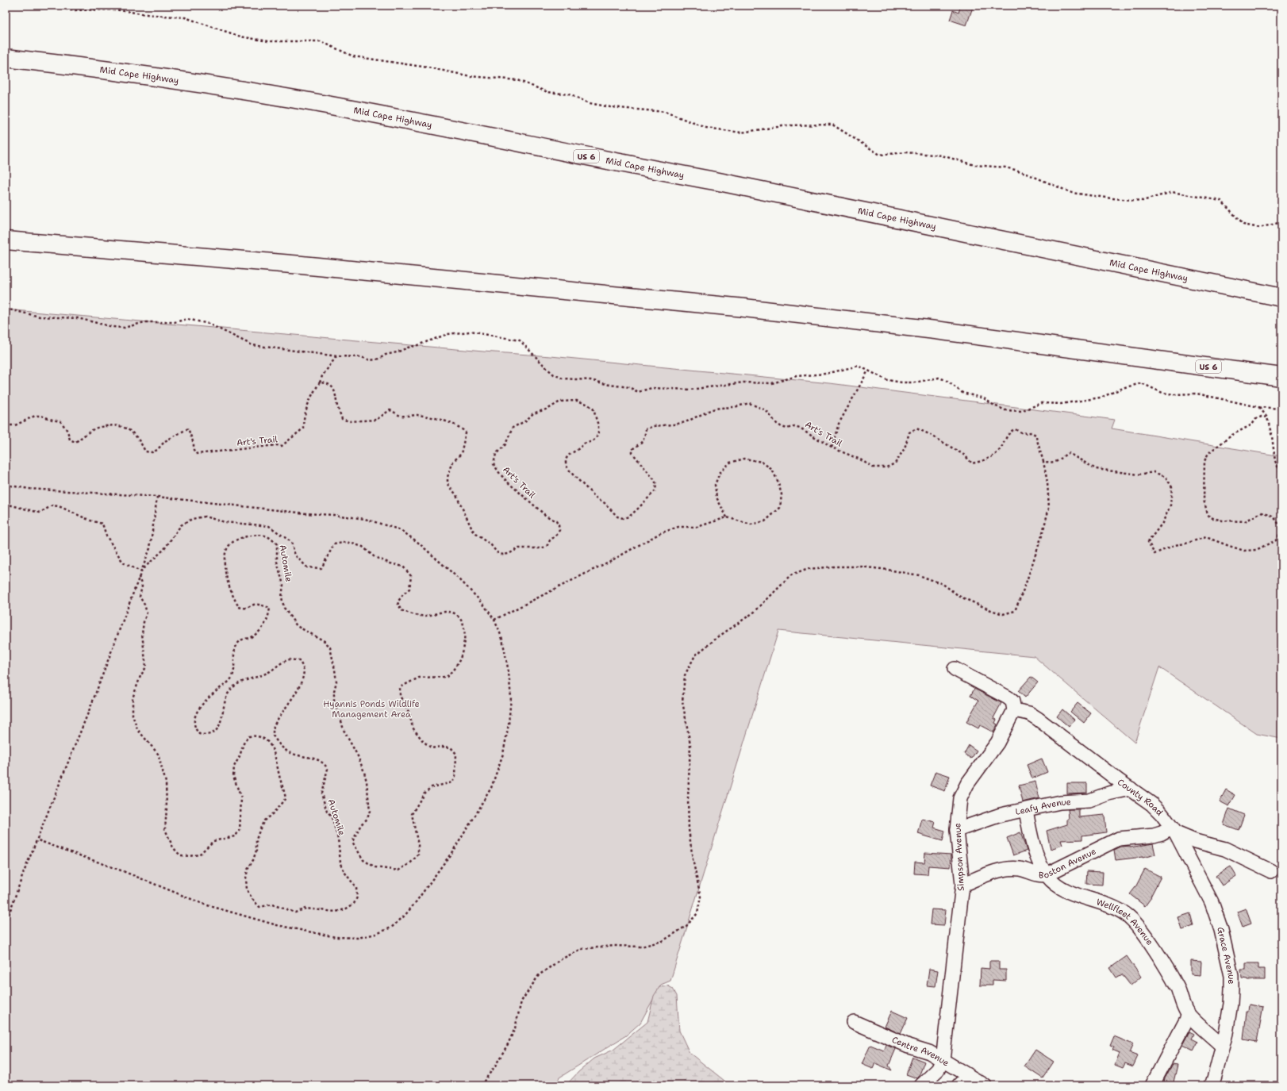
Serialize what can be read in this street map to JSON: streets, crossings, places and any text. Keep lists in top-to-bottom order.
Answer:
{
  "streets": {
    "highway": ["Mid Cape Highway", "US 6"],
    "street": [
      "County Road",
      "Leafy Avenue",
      "Simpson Avenue",
      "Boston Avenue",
      "Wellfleet Avenue",
      "Grace Avenue",
      "Centre Avenue"
    ],
    "path": ["Art's Trail", "Automile"]
  },
  "crossings": [
    ["County Road", "Leafy Avenue"],
    ["County Road", "Simpson Avenue"],
    ["County Road", "Boston Avenue"],
    ["County Road", "Grace Avenue"],
    ["Leafy Avenue", "Simpson Avenue"],
    ["Leafy Avenue", "Wellfleet Avenue"],
    ["Simpson Avenue", "Boston Avenue"],
    ["Simpson Avenue", "Centre Avenue"],
    ["Boston Avenue", "Wellfleet Avenue"],
    ["Boston Avenue", "Grace Avenue"],
    ["Wellfleet Avenue", "Grace Avenue"]
  ],
  "parks": ["Hyannis Ponds Wildlife Management Area"]
}
